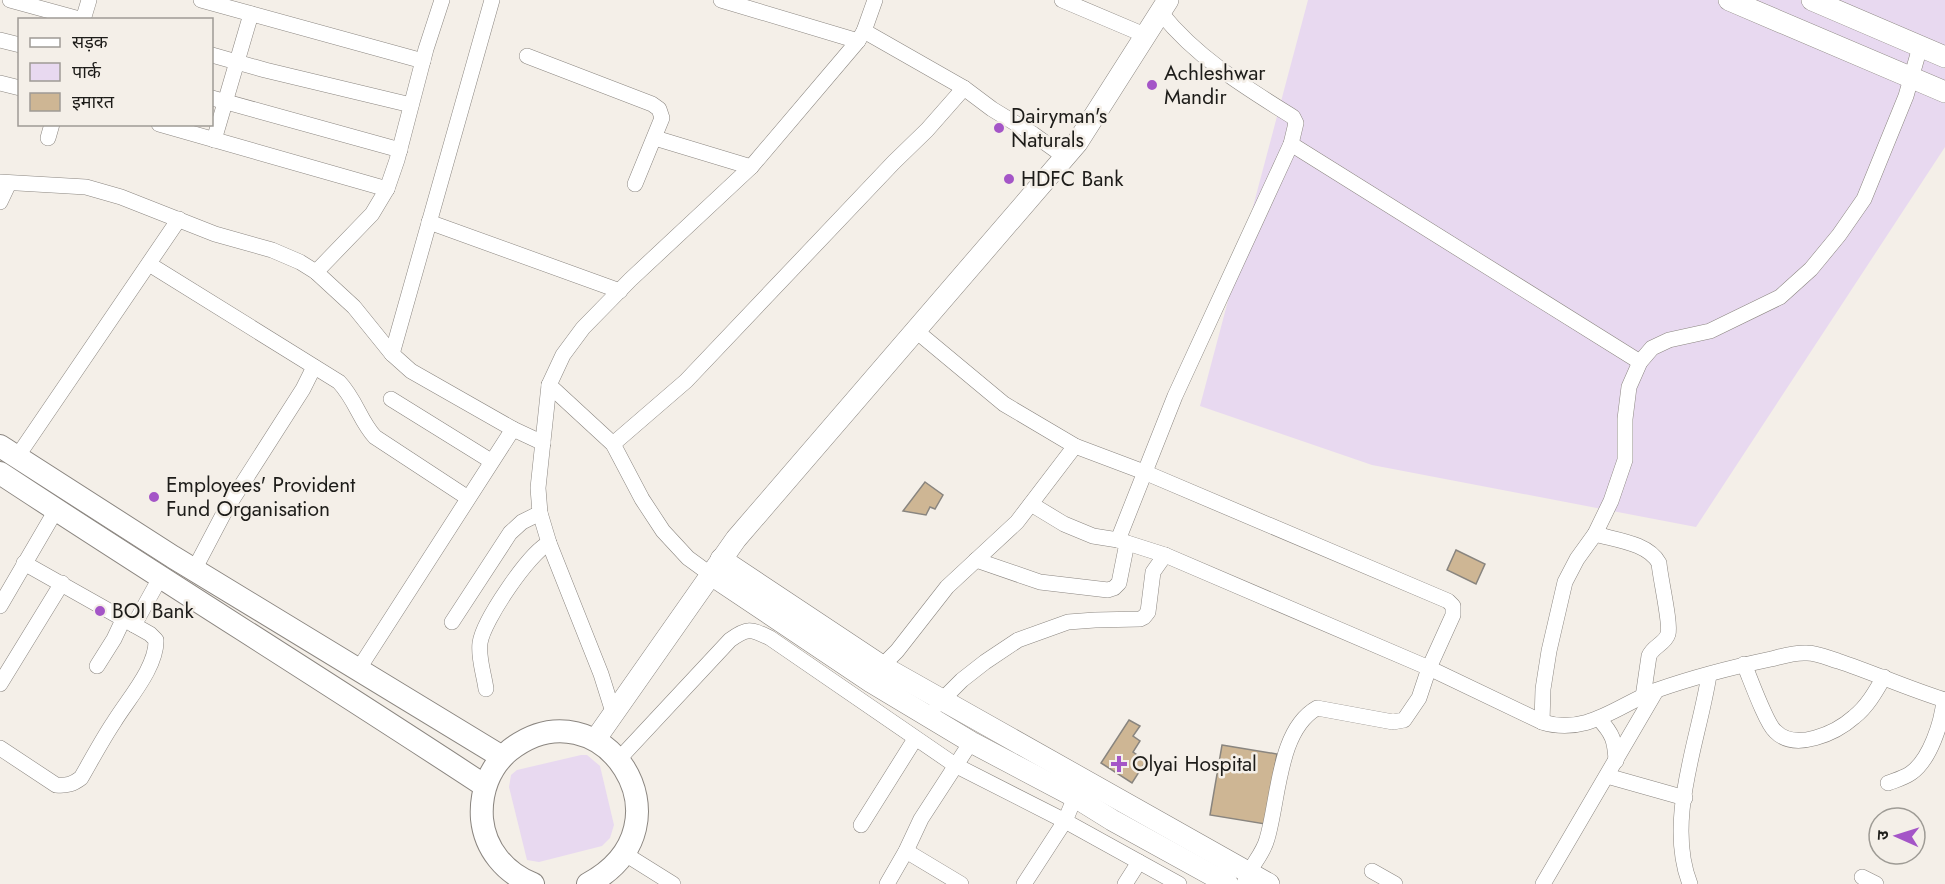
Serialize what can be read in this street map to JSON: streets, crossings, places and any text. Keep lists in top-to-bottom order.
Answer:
{
  "places": {
    "other": [
      "Achleshwar Mandir",
      "Dairyman's Naturals",
      "HDFC Bank",
      "Employees' Provident Fund Organisation",
      "BOI Bank"
    ],
    "health": ["Olyai Hospital"]
  },
  "legend": ["सड़क", "पार्क", "इमारत"],
  "north": "left"
}
